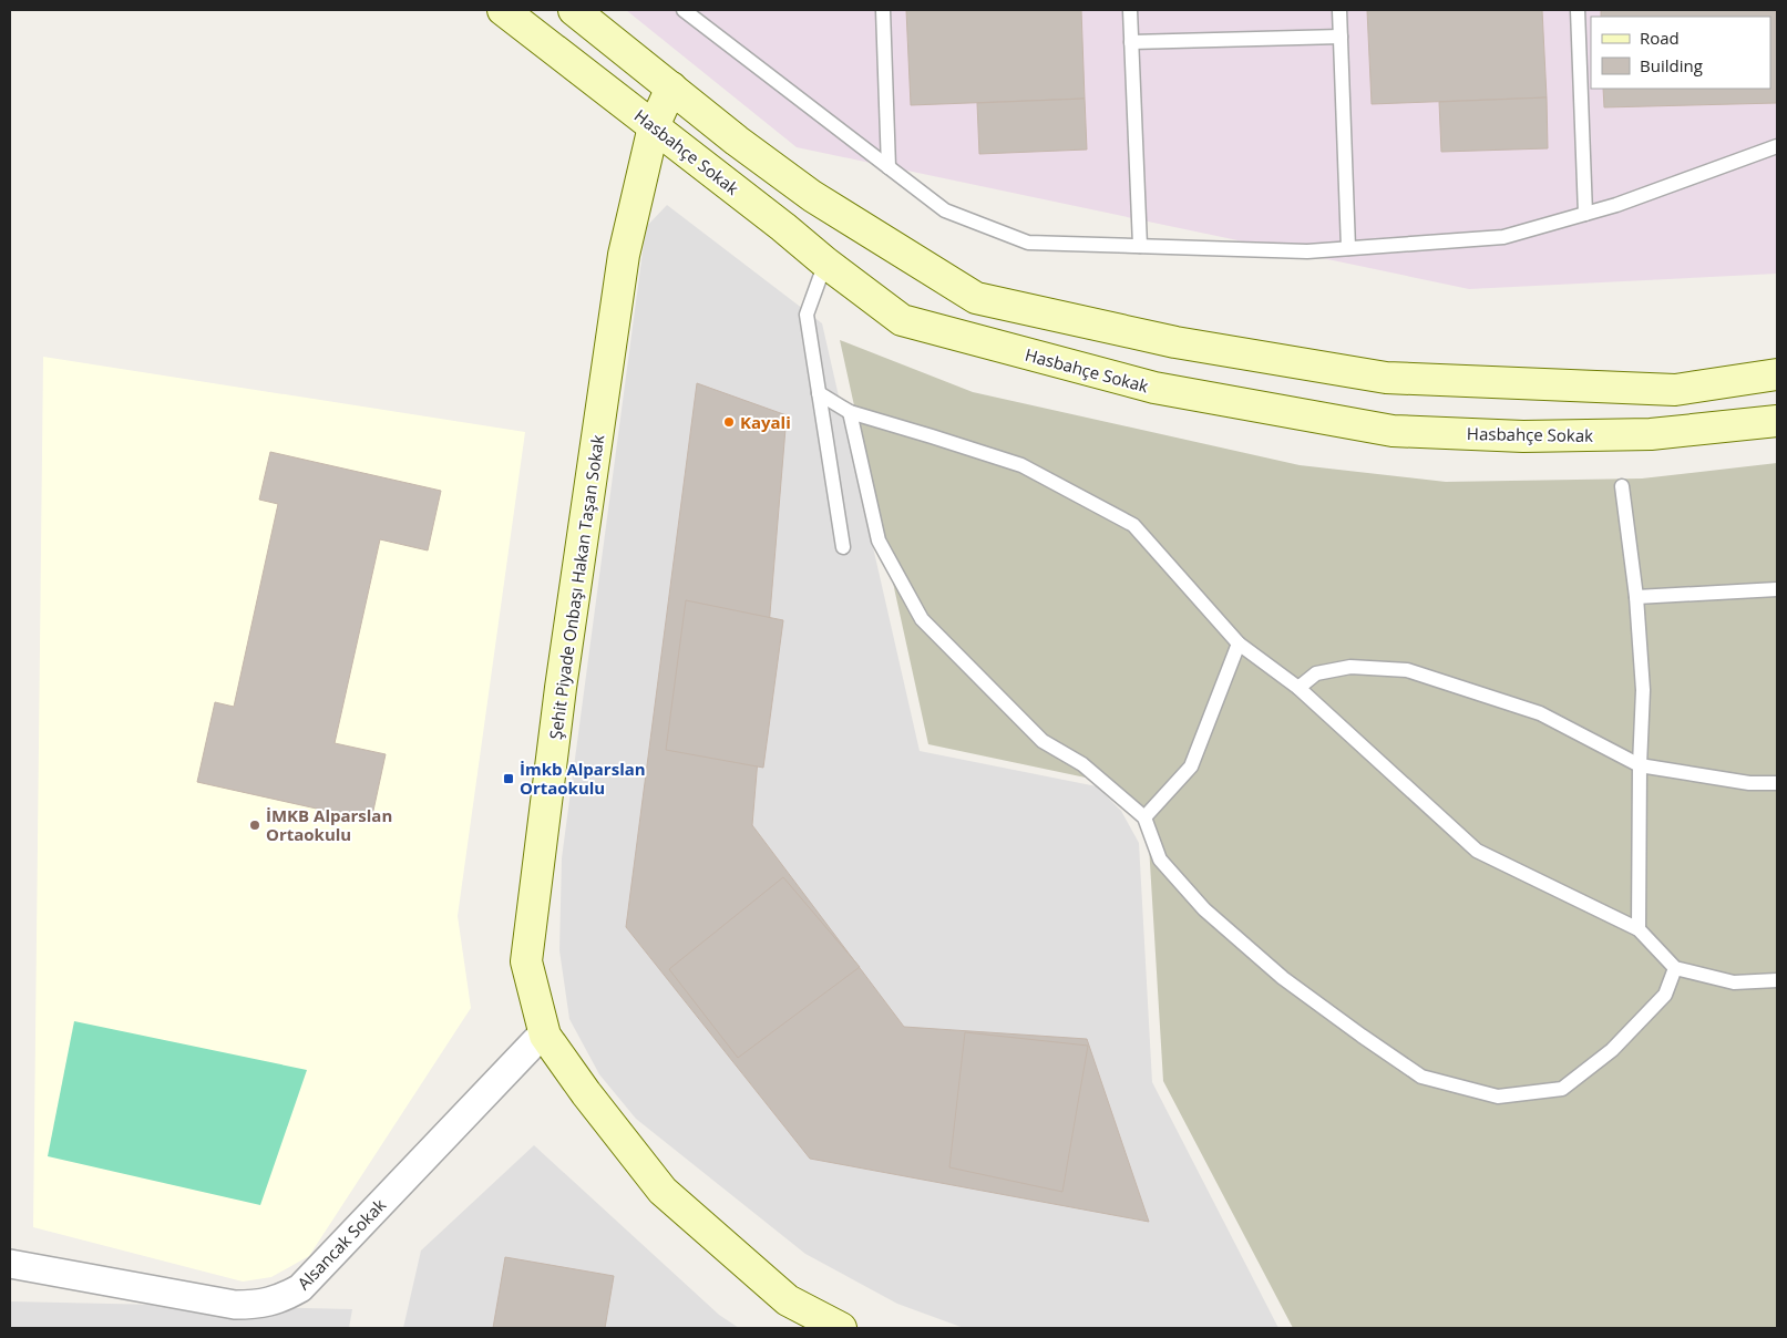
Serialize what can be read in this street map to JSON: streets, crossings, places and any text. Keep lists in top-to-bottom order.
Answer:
{
  "streets": {
    "main road": ["Hasbahçe Sokak", "Şehit Piyade Onbaşı Hakan Taşan Sokak"],
    "street": ["Alsancak Sokak"]
  },
  "crossings": [
    ["Hasbahçe Sokak", "Şehit Piyade Onbaşı Hakan Taşan Sokak"],
    ["Şehit Piyade Onbaşı Hakan Taşan Sokak", "Alsancak Sokak"]
  ],
  "places": {
    "other": ["Kayali", "İMKB Alparslan Ortaokulu"],
    "transit": ["İmkb Alparslan Ortaokulu"]
  },
  "legend": ["Road", "Building"]
}
